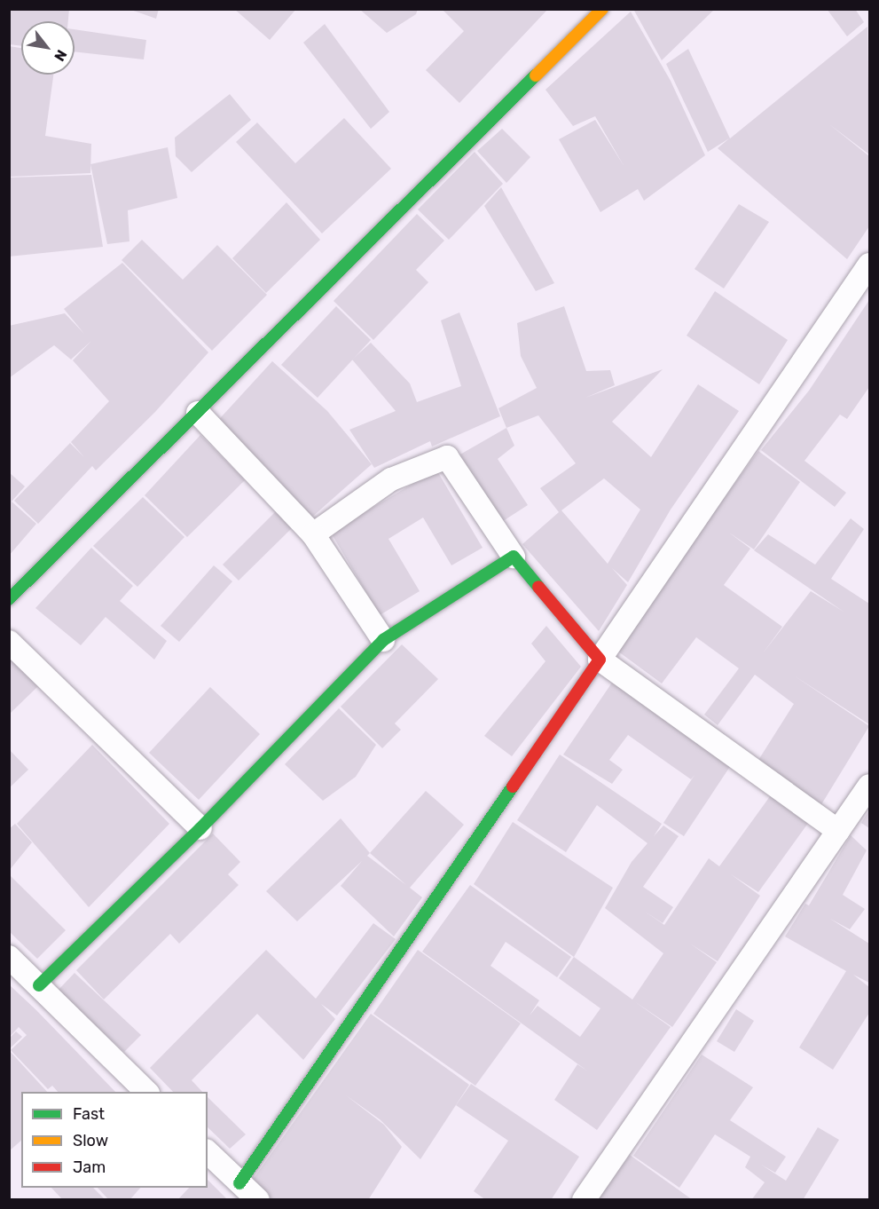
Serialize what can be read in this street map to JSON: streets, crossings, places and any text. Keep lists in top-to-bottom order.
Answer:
{
  "legend": ["Fast", "Slow", "Jam"],
  "north": "bottom right"
}
